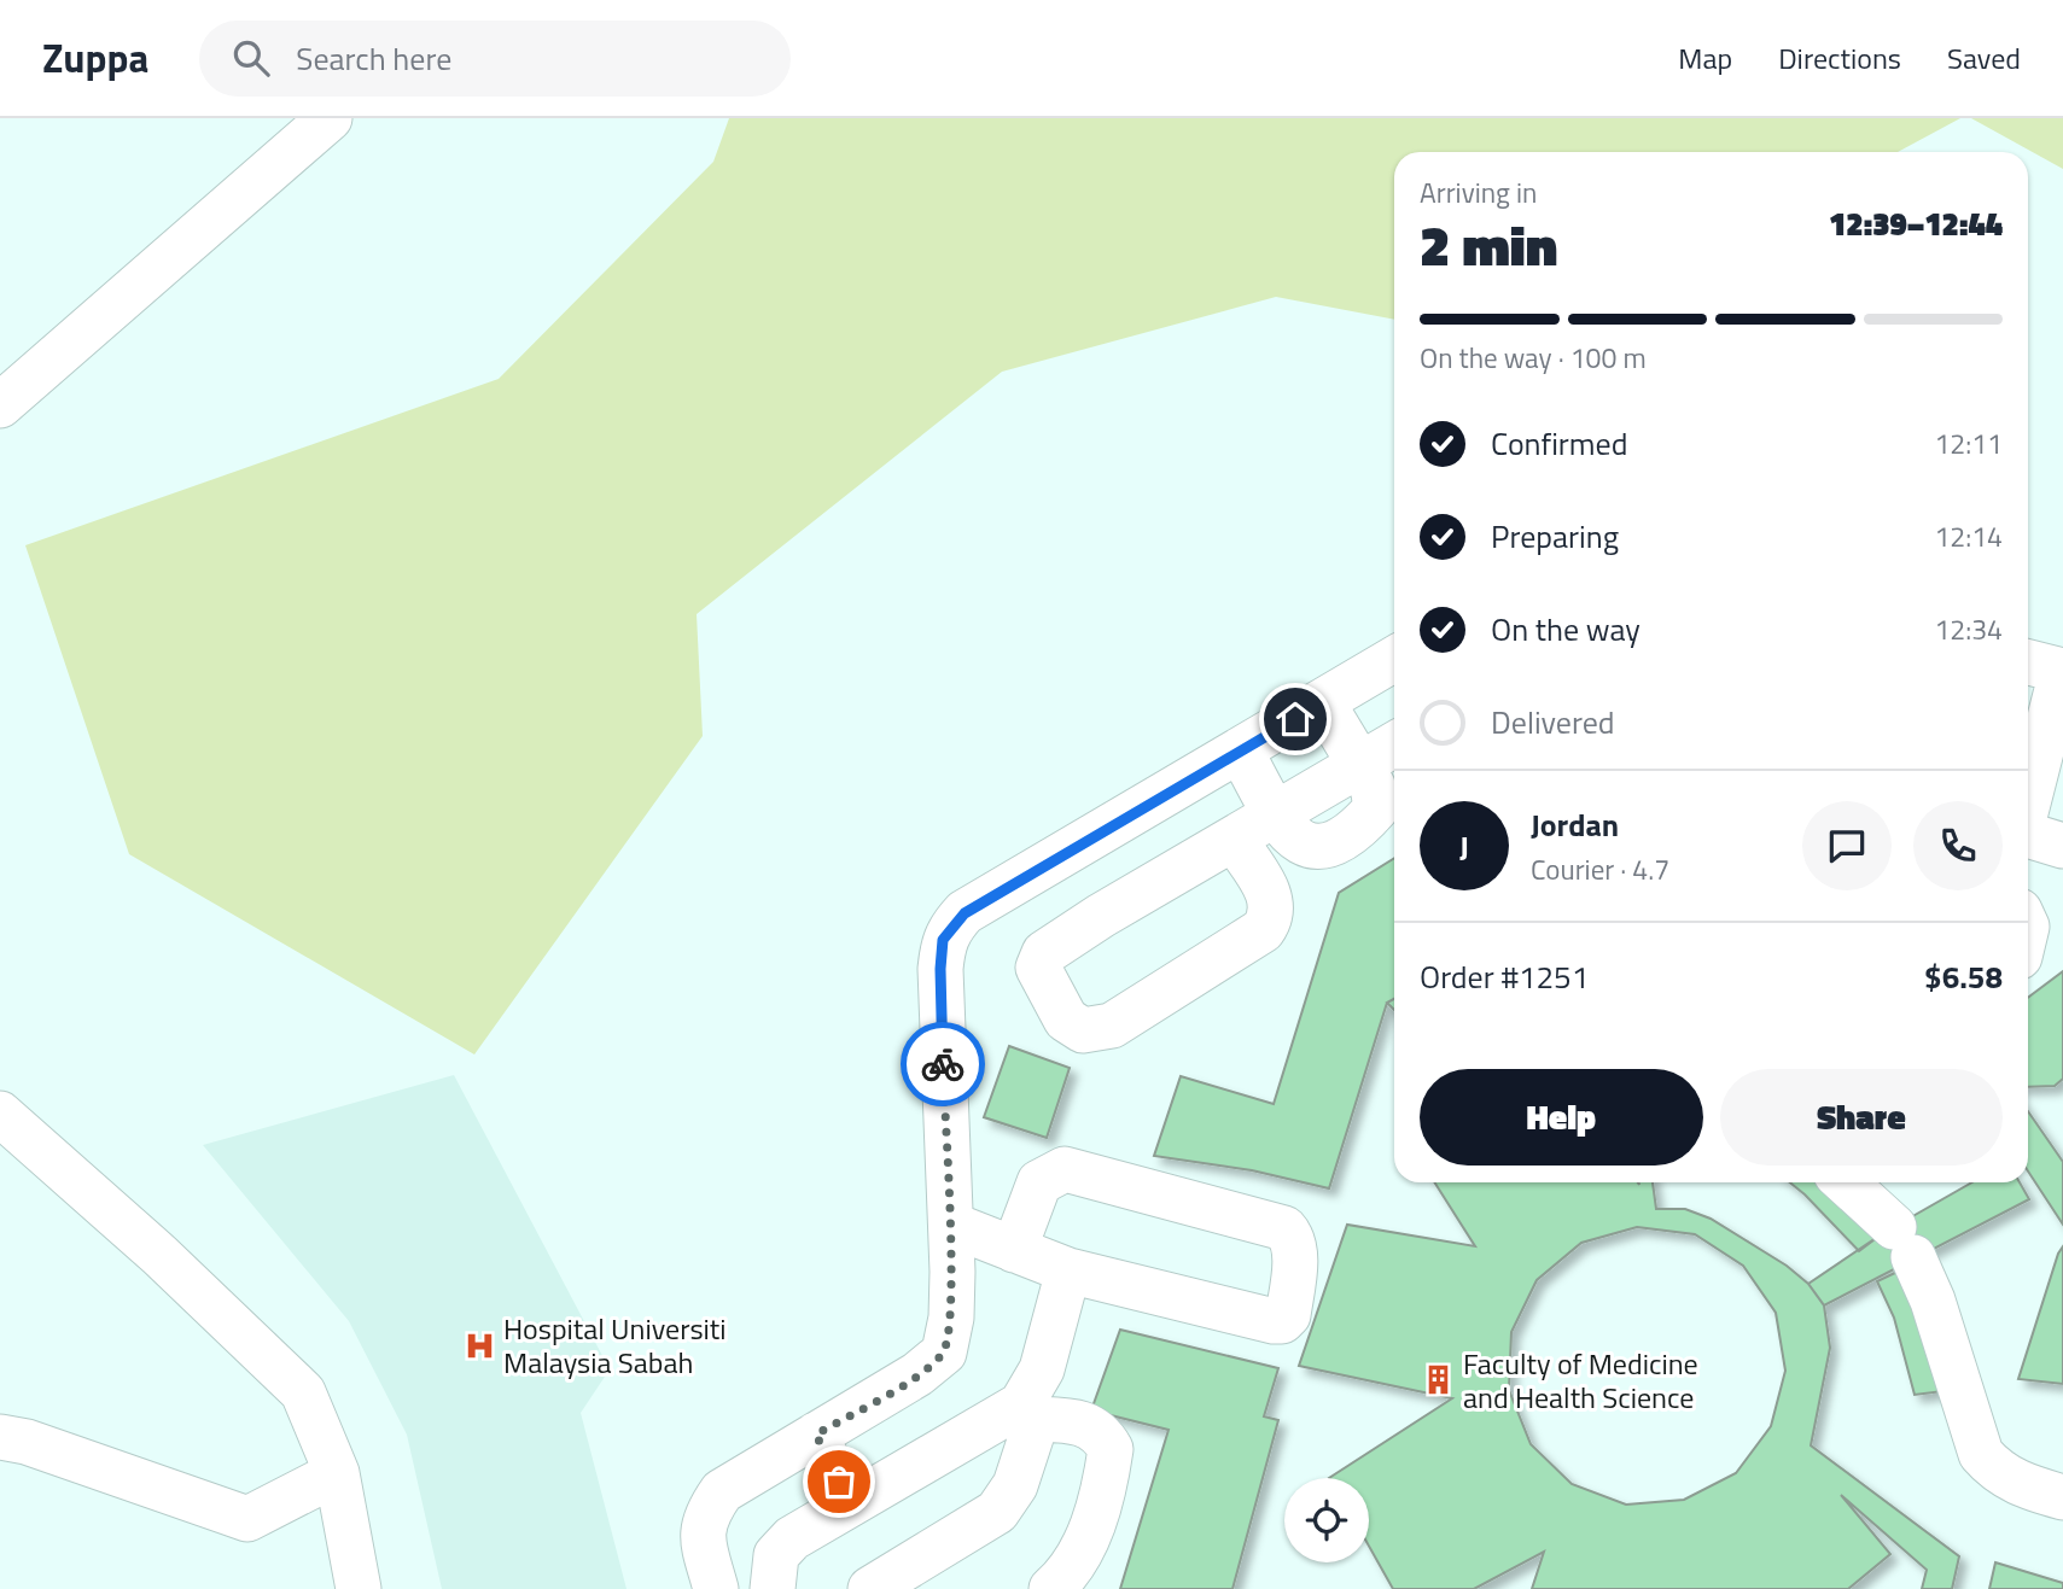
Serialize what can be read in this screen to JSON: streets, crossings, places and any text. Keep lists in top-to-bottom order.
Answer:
{
  "places": {
    "hospital": ["Hospital Universiti Malaysia Sabah"],
    "building": ["Faculty of Medicine and Health Science"]
  },
  "page": {
    "header": "Zuppa",
    "search": "Search here",
    "nav": ["Map", "Directions", "Saved"],
    "heading": ["2 min", "Arriving in", "12:39–12:44"],
    "panel": [
      "Jordan",
      "Courier · 4.7",
      "Order #1251",
      "$6.58"
    ],
    "bar": "On the way · 100 m",
    "list": [
      ["Confirmed", "12:11"],
      ["Preparing", "12:14"],
      ["On the way", "12:34"],
      "Delivered"
    ],
    "round": "J",
    "buttons": ["Help", "Share"]
  }
}
